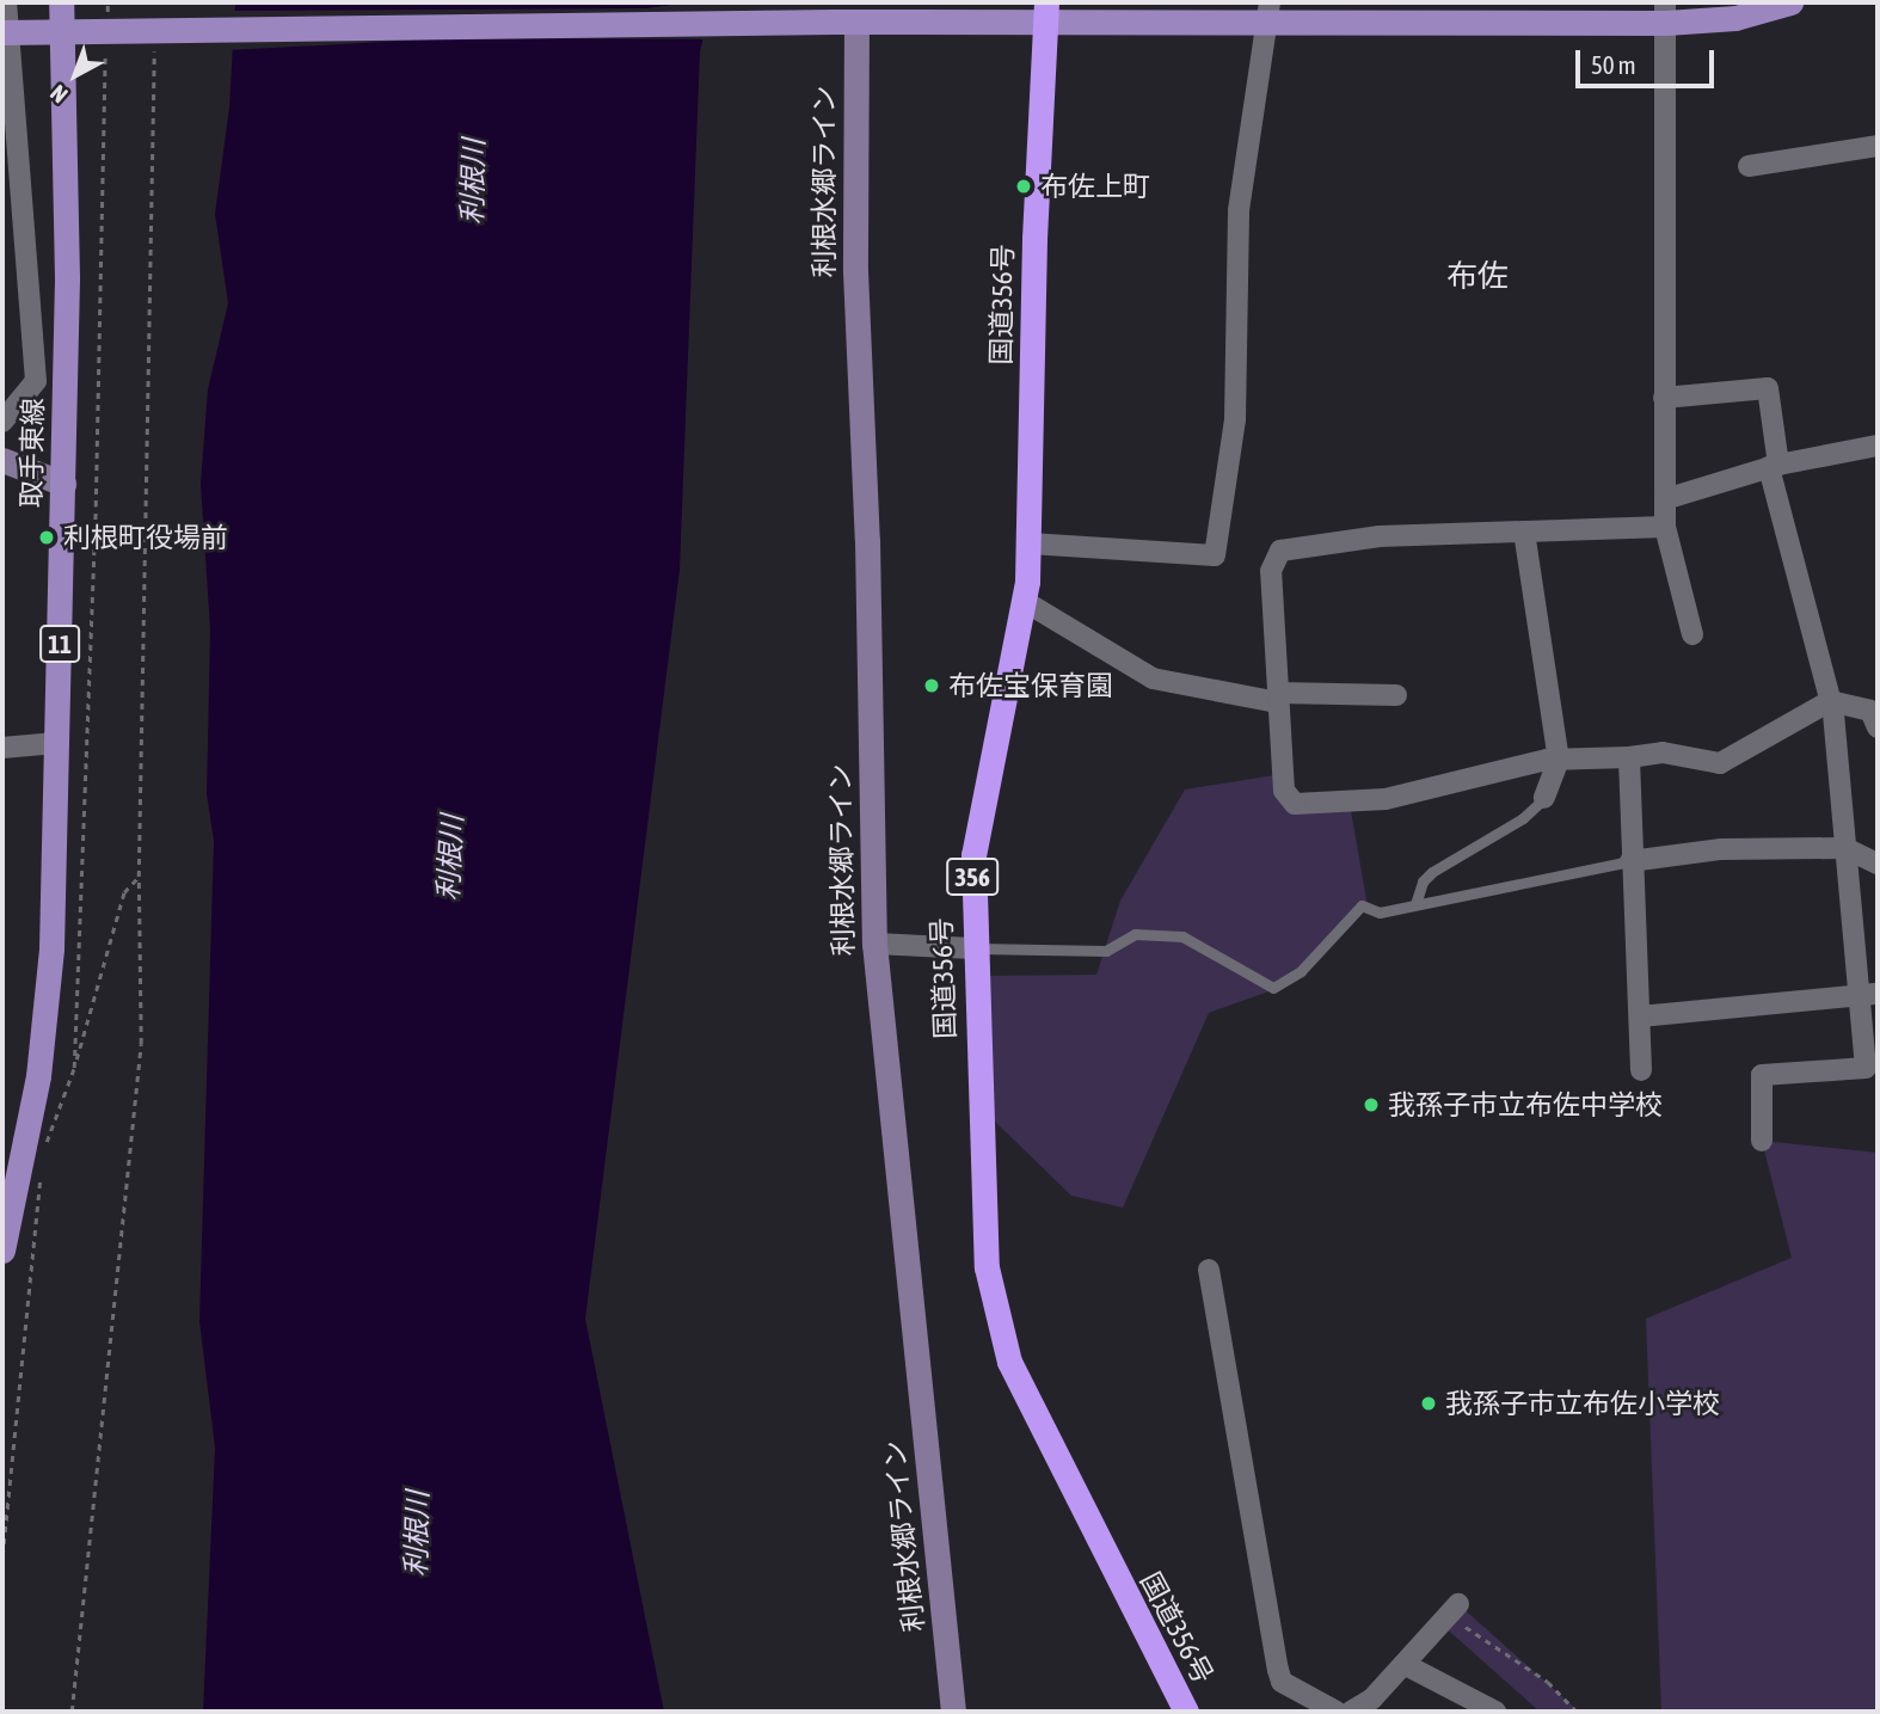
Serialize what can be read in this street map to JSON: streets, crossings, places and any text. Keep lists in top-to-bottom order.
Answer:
{
  "streets": {
    "highway": ["国道356号", "356"],
    "main road": ["利根水郷ライン", "取手東線", "11"]
  },
  "districts": ["布佐"],
  "water": ["利根川"],
  "places": [
    "布佐上町",
    "利根町役場前",
    "布佐宝保育園",
    "我孫子市立布佐中学校",
    "我孫子市立布佐小学校"
  ],
  "scale_bar": "50 m",
  "north": "bottom left"
}
